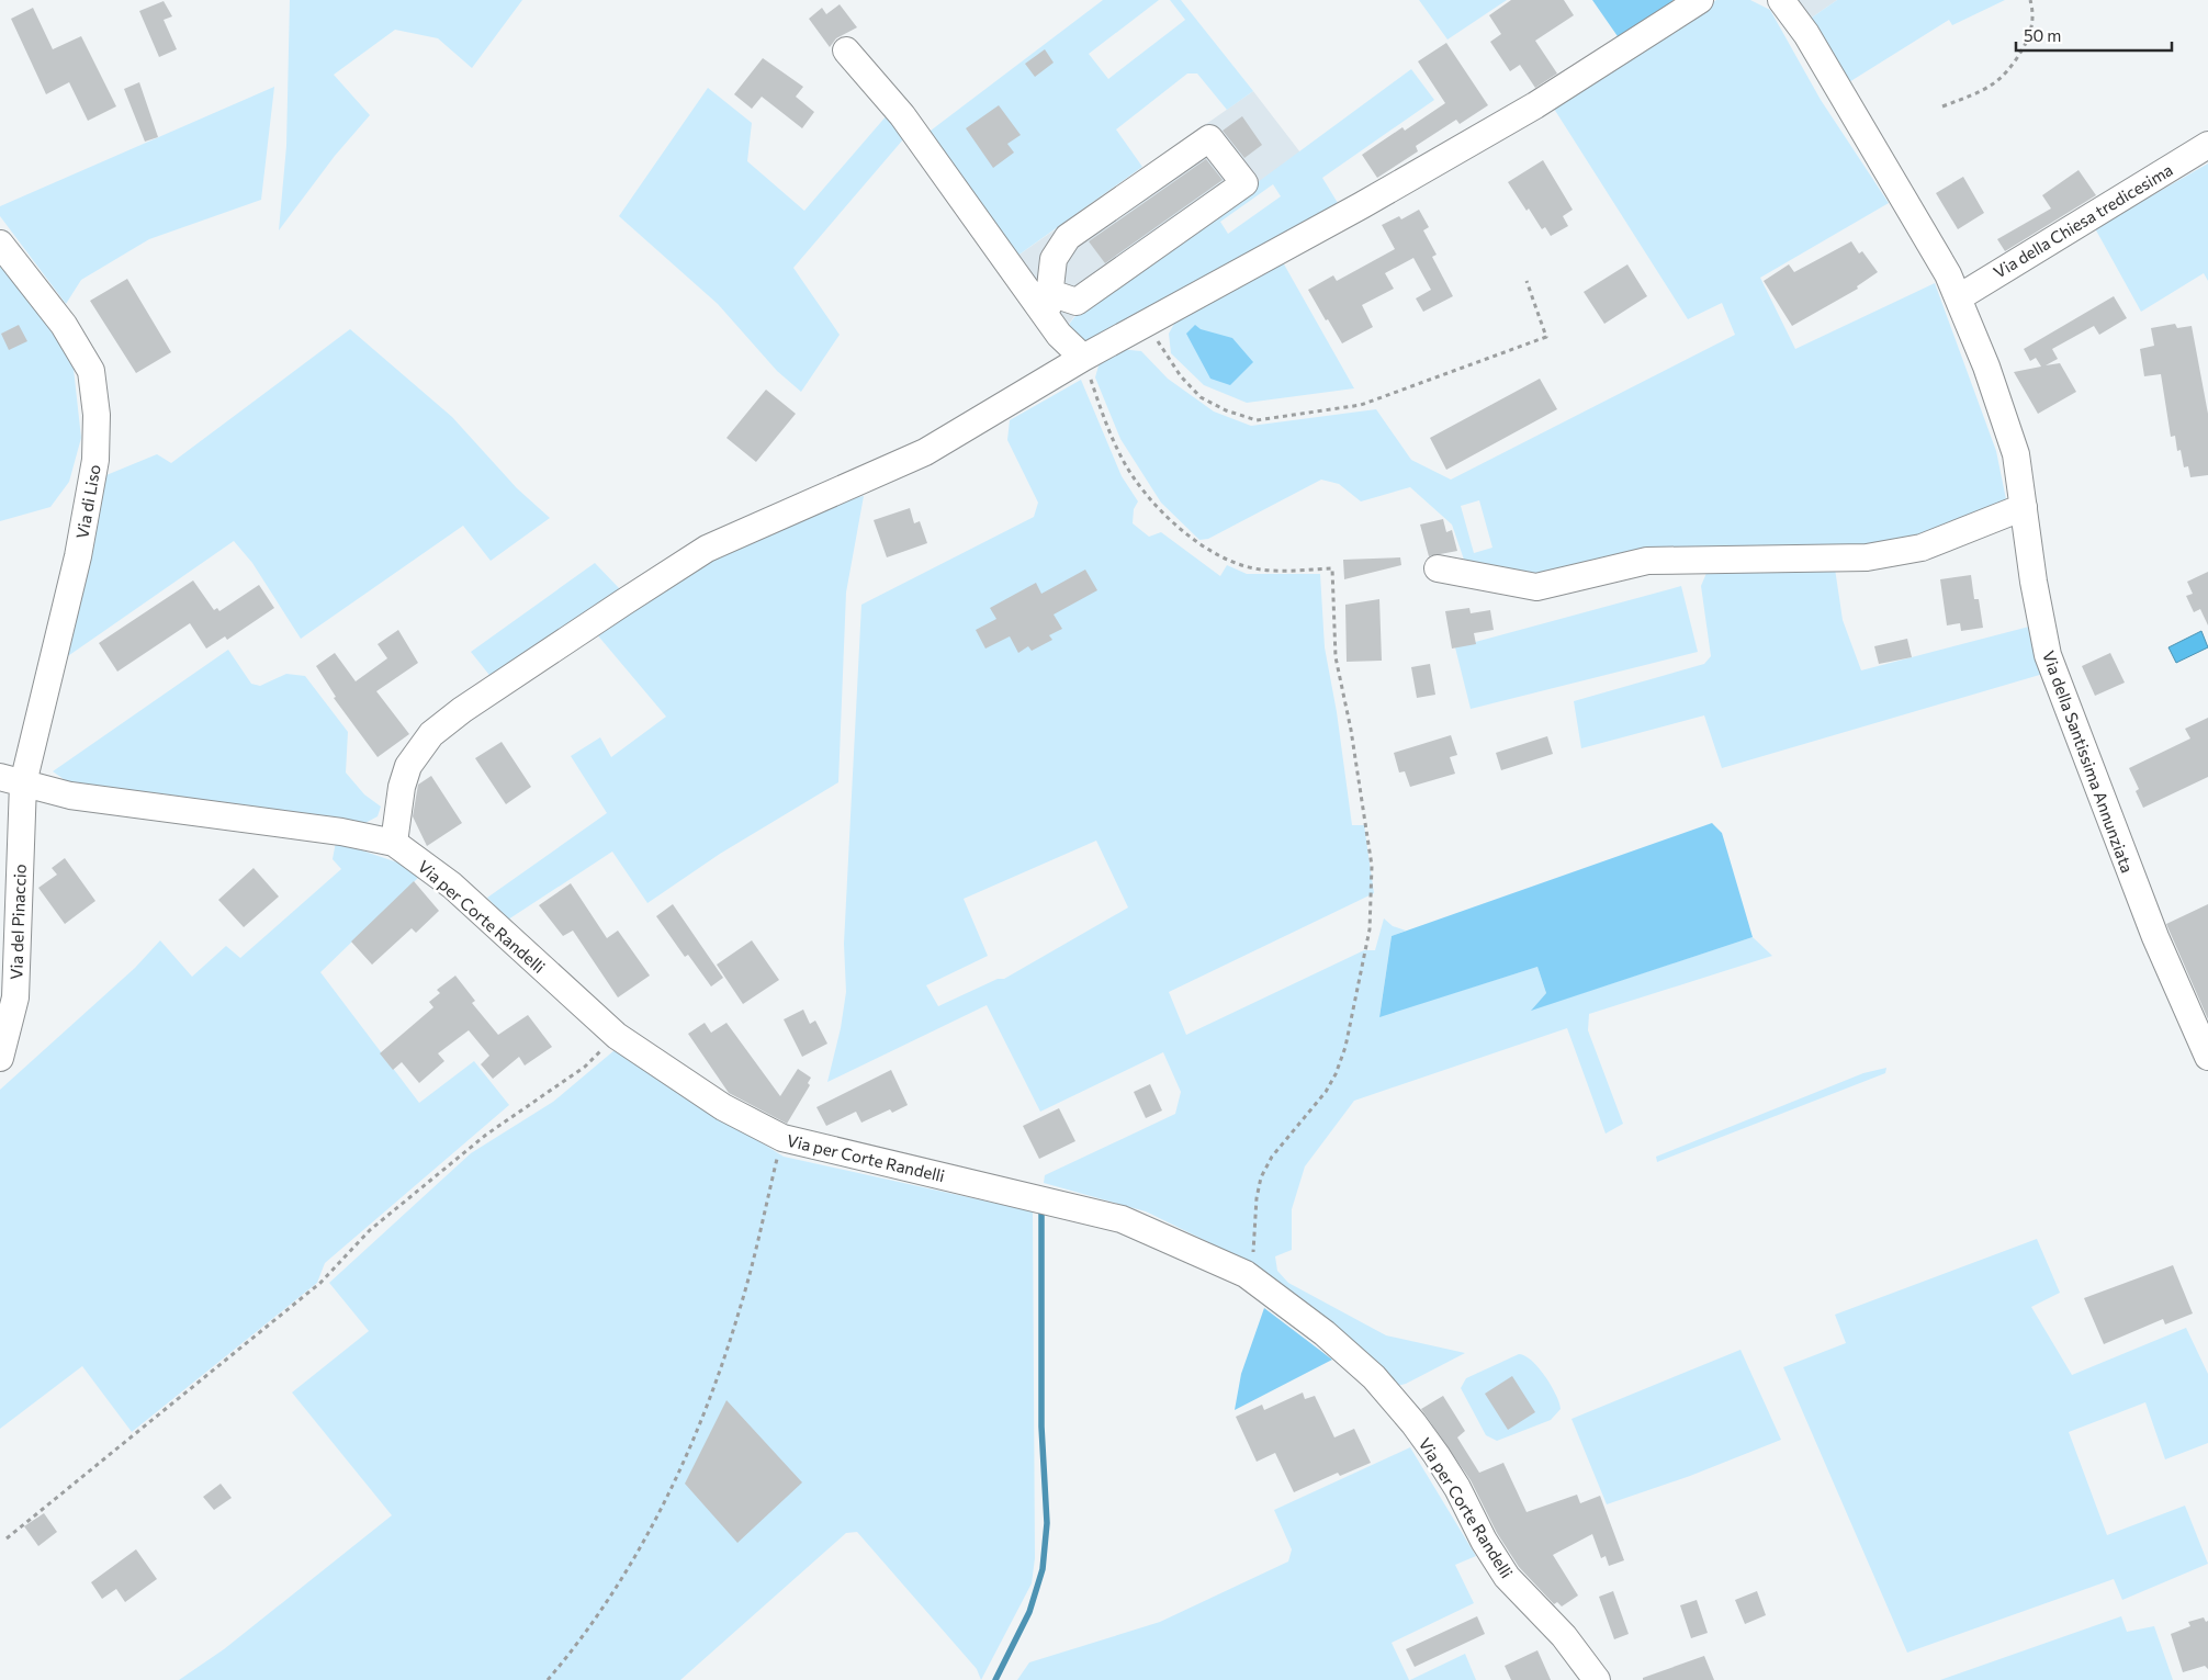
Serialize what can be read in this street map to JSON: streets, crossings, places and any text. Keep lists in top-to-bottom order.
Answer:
{
  "streets": {
    "street": [
      "Via della Chiesa tredicesima",
      "Via di Liso",
      "Via della Santissima Annunziata",
      "Via per Corte Randelli",
      "Via del Pinaccio"
    ]
  },
  "crossings": [
    ["Via della Chiesa tredicesima", "Via della Santissima Annunziata"],
    ["Via di Liso", "Via per Corte Randelli"],
    ["Via di Liso", "Via del Pinaccio"],
    ["Via per Corte Randelli", "Via del Pinaccio"]
  ],
  "scale_bar": "50 m"
}
